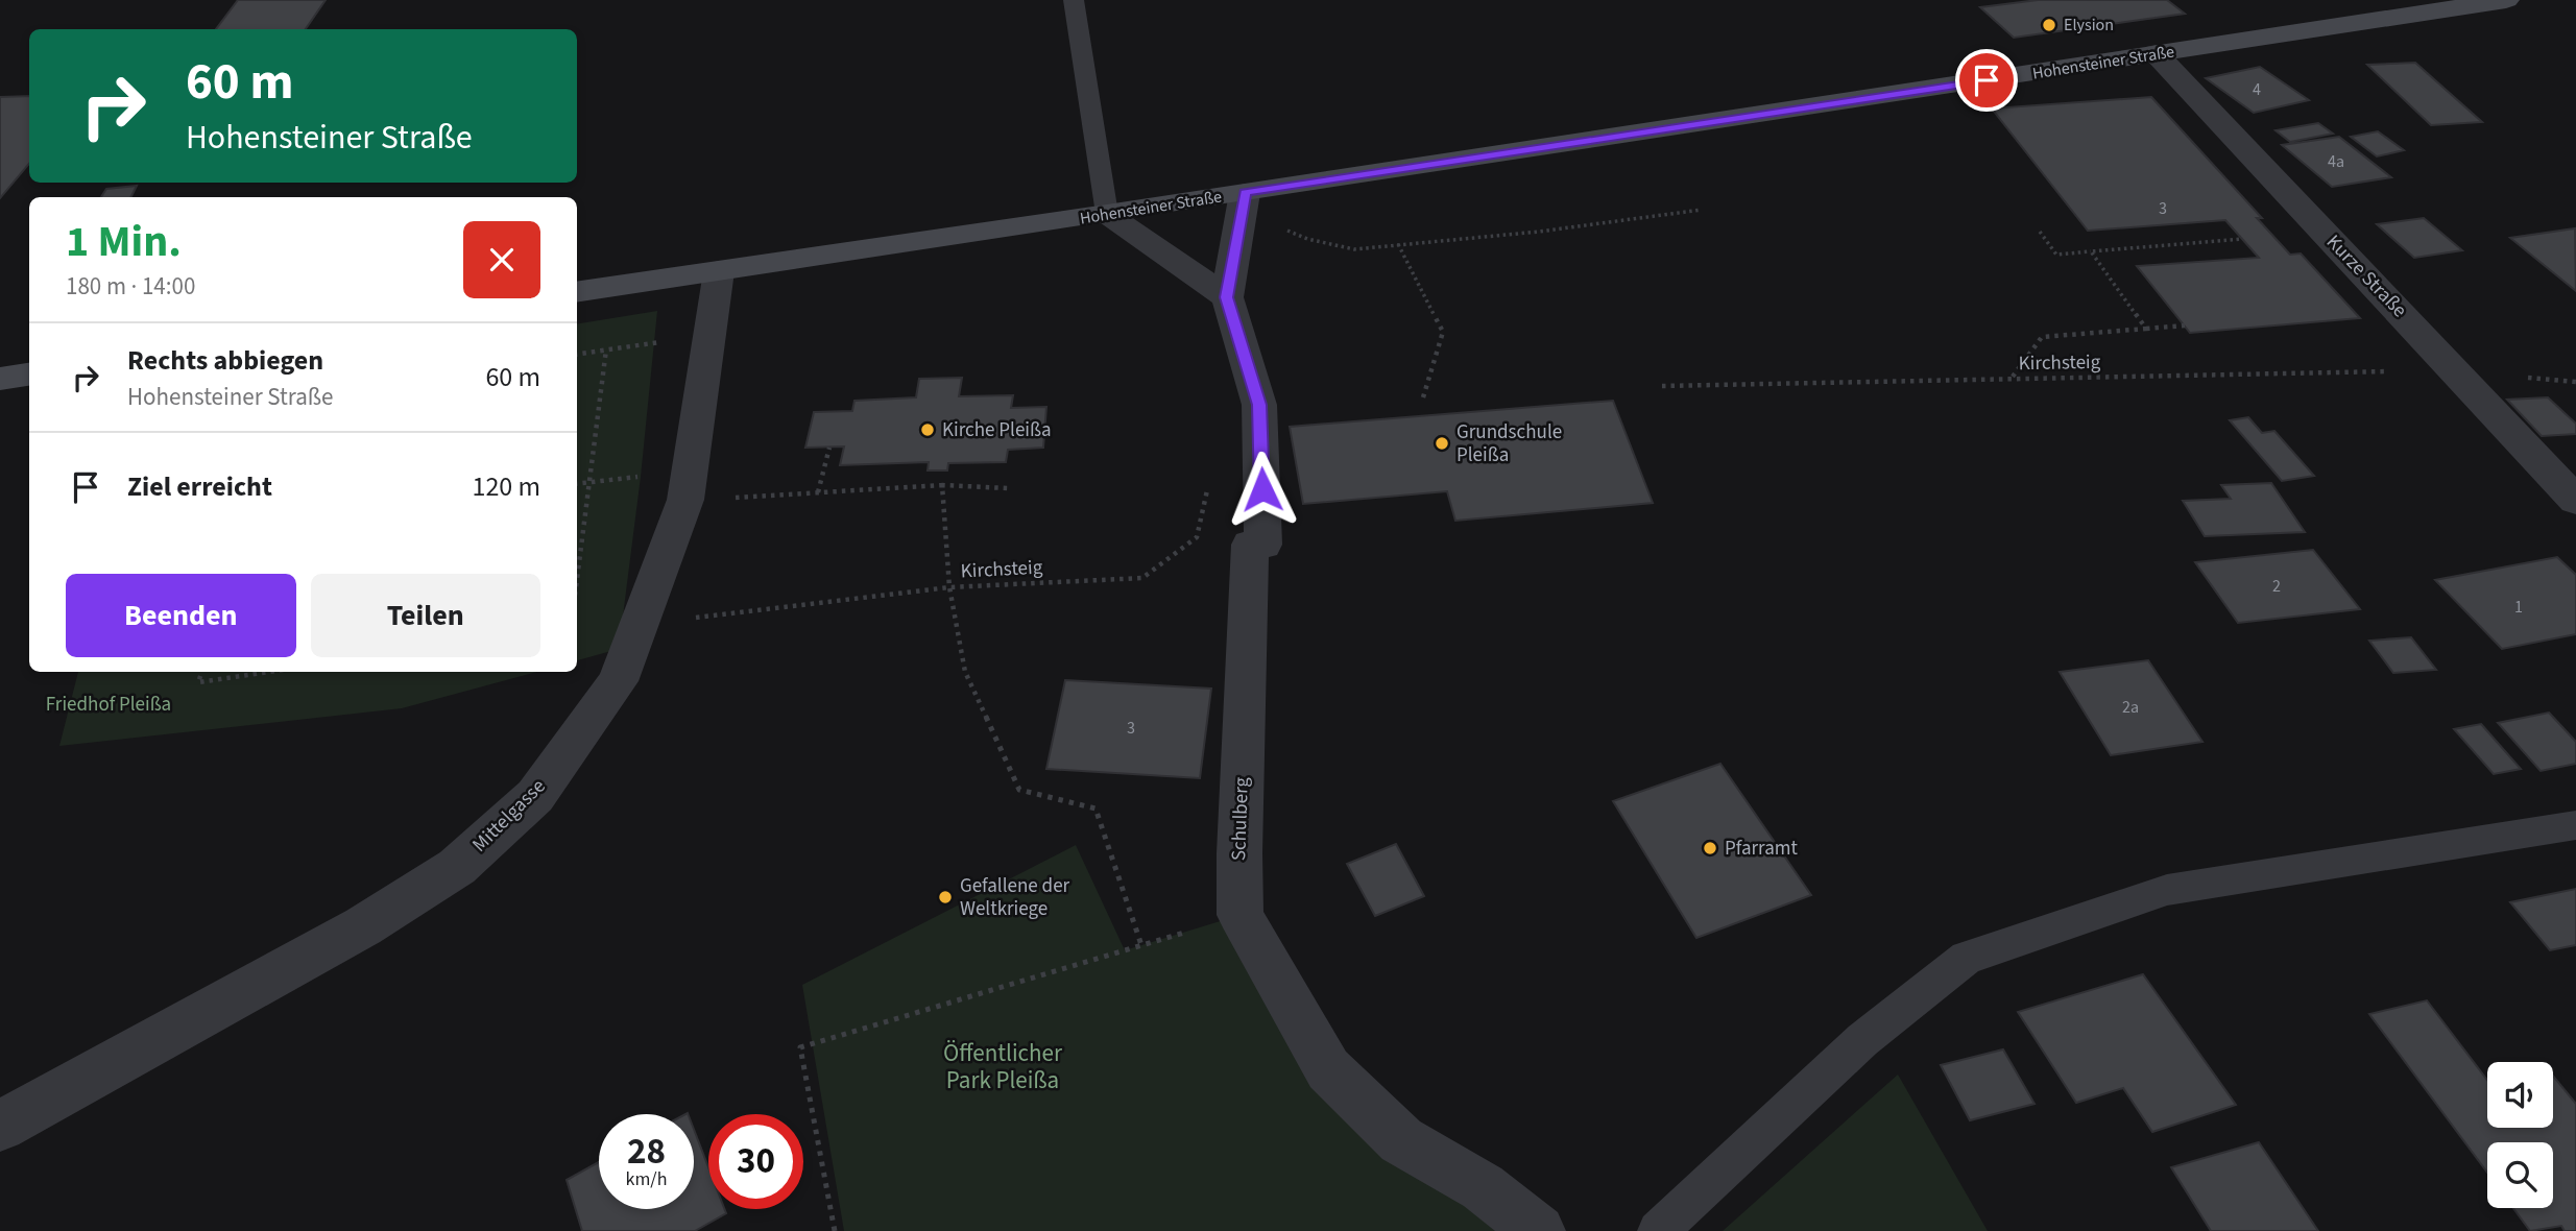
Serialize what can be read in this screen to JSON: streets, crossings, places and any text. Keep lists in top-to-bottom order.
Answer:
{
  "streets": {
    "main road": ["Hohensteiner Straße"],
    "street": ["Kurze Straße", "Mittelgasse", "Schulberg"],
    "path": ["Kirchsteig"]
  },
  "crossings": [
    ["Hohensteiner Straße", "Kurze Straße"],
    ["Hohensteiner Straße", "Mittelgasse"],
    ["Hohensteiner Straße", "Schulberg"],
    ["Kurze Straße", "Kirchsteig"],
    ["Kirchsteig", "Mittelgasse"]
  ],
  "parks": ["Friedhof Pleißa", "Öffentlicher Park Pleißa"],
  "places": [
    "Elysion",
    "Kirche Pleißa",
    "Grundschule Pleißa",
    "Pfarramt",
    "Gefallene der Weltkriege"
  ],
  "house_numbers": [
    "4",
    "4a",
    "3",
    "2",
    "1",
    "2a",
    "3"
  ],
  "page": {
    "turn": ["60 m", "Hohensteiner Straße"],
    "heading": ["1 Min.", "180 m · 14:00"],
    "list": [
      {
        "name": "Rechts abbiegen",
        "note": "Hohensteiner Straße",
        "value": "60 m"
      },
      {
        "name": "Ziel erreicht",
        "value": "120 m"
      }
    ],
    "buttons": ["Beenden", "Teilen"],
    "speed": "28 km/h",
    "limit": "30"
  }
}
